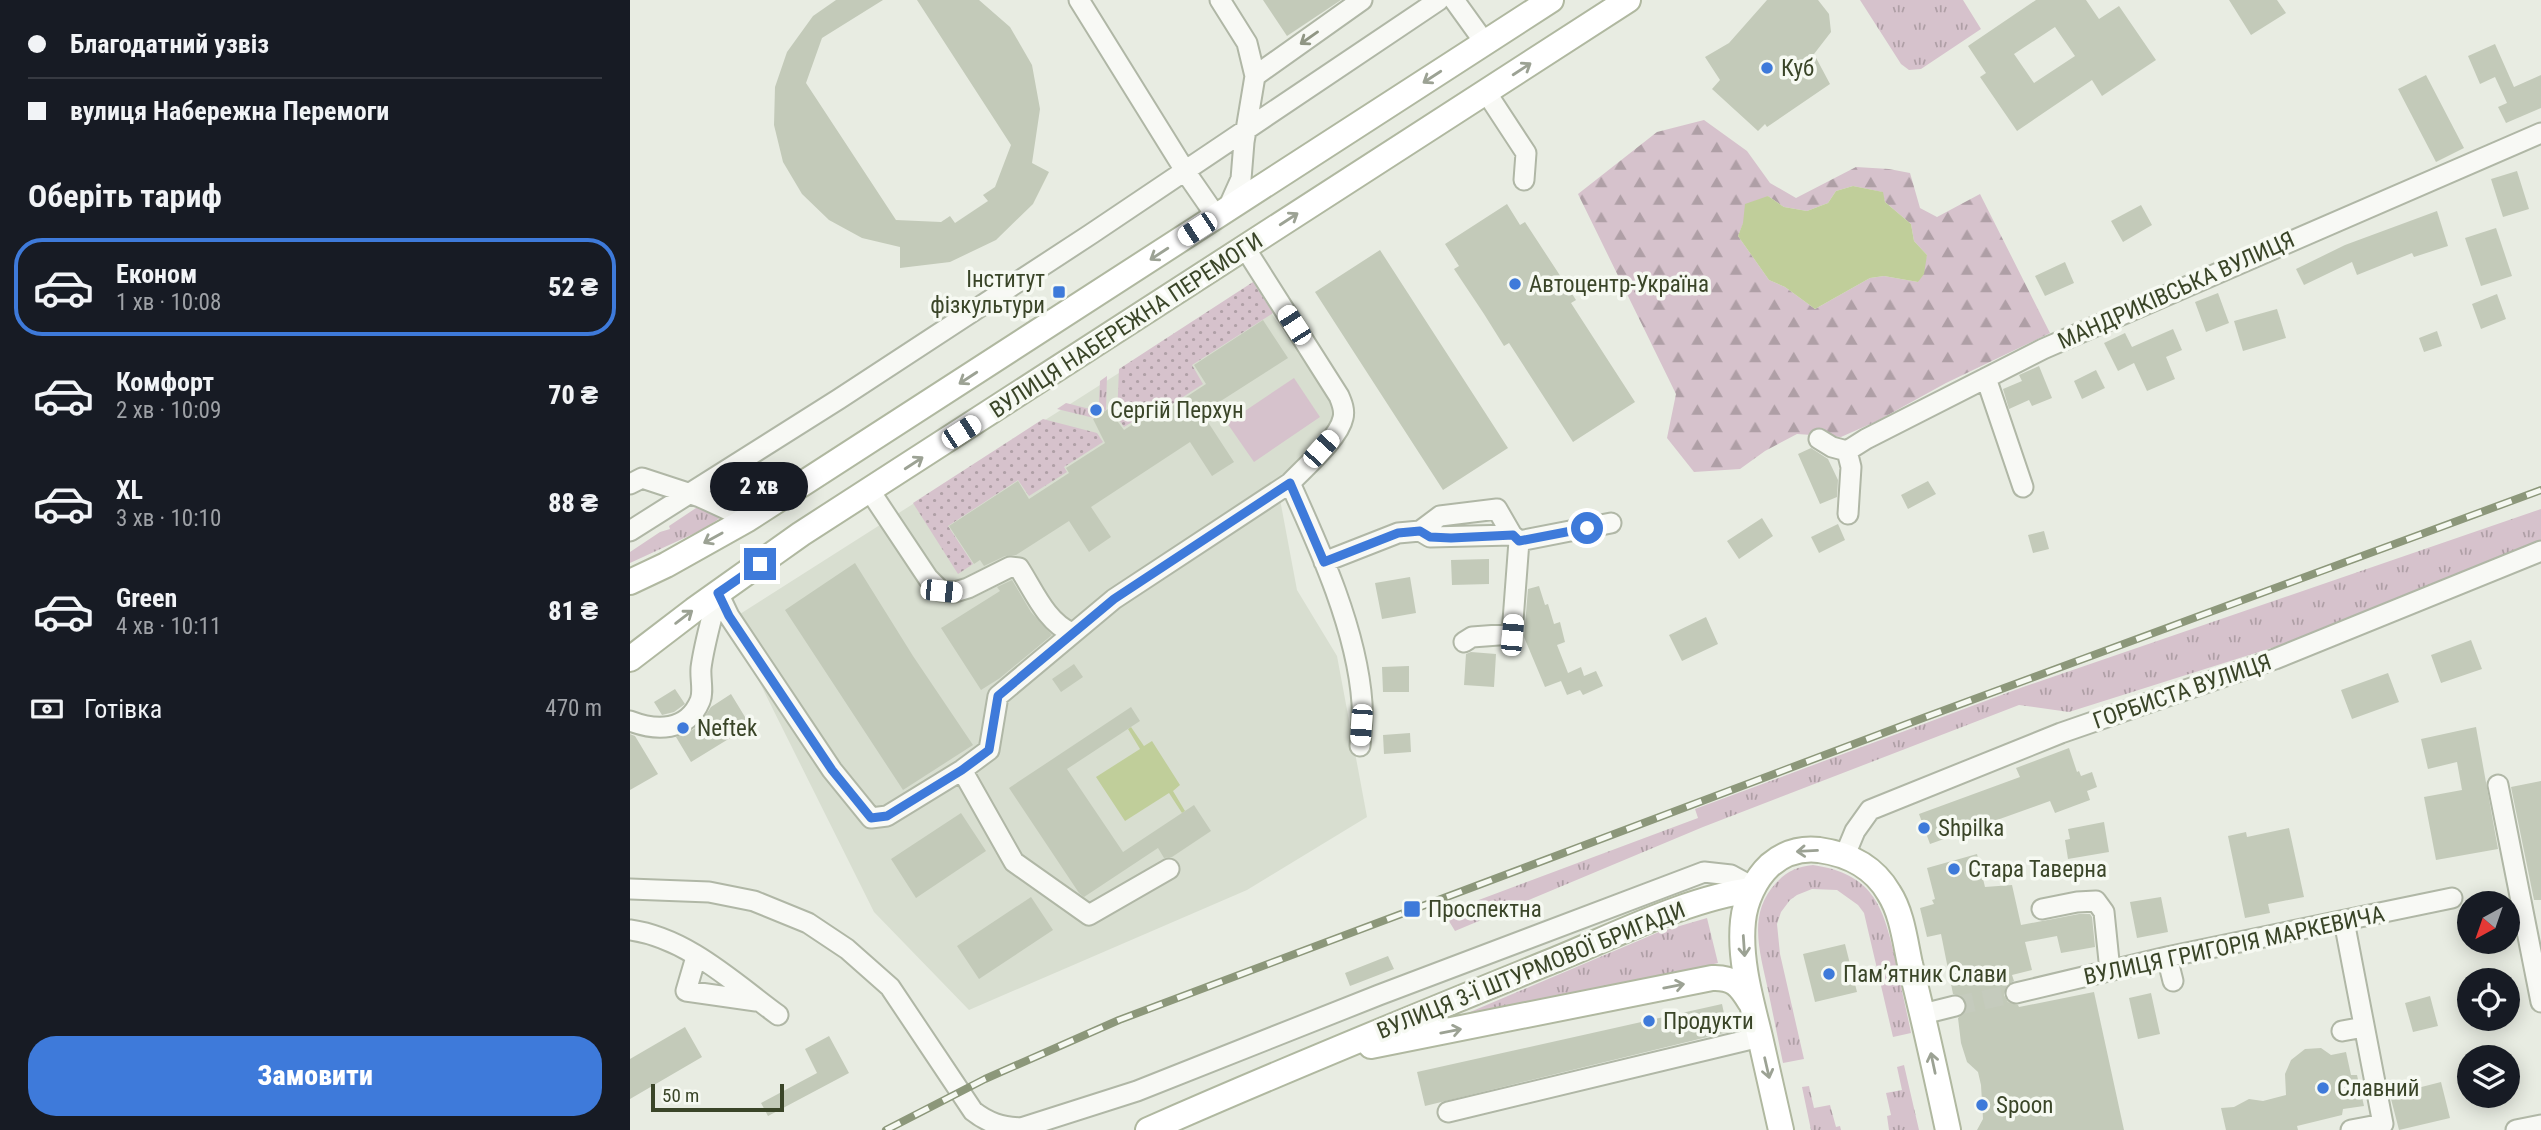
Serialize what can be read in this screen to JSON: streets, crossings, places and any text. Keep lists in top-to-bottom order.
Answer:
{
  "streets": {
    "main road": ["ВУЛИЦЯ НАБЕРЕЖНА ПЕРЕМОГИ", "ВУЛИЦЯ 3-Ї ШТУРМОВОЇ БРИГАДИ"],
    "street": ["МАНДРИКІВСЬКА ВУЛИЦЯ", "ГОРБИСТА ВУЛИЦЯ", "ВУЛИЦЯ ГРИГОРІЯ МАРКЕВИЧА"]
  },
  "places": {
    "other": [
      "Куб",
      "Автоцентр-Україна",
      "Сергій Перхун",
      "Neftek",
      "Shpilka",
      "Стара Таверна",
      "Пам’ятник Слави",
      "Продукти",
      "Славний",
      "Spoon"
    ],
    "transit": ["Інститут фізкультури", "Проспектна"]
  },
  "scale_bar": "50 m",
  "north": "bottom left",
  "page": {
    "banner": ["Благодатний узвіз", "вулиця Набережна Перемоги"],
    "heading": "Оберіть тариф",
    "list": [
      {
        "name": "Економ",
        "note": "1 хв · 10:08",
        "value": "52 ₴"
      },
      {
        "name": "Комфорт",
        "note": "2 хв · 10:09",
        "value": "70 ₴"
      },
      {
        "name": "XL",
        "note": "3 хв · 10:10",
        "value": "88 ₴"
      },
      {
        "name": "Green",
        "note": "4 хв · 10:11",
        "value": "81 ₴"
      }
    ],
    "bubble": "2 хв",
    "pay": ["Готівка", "470 m"],
    "buttons": "Замовити",
    "scale": "50 m"
  }
}
